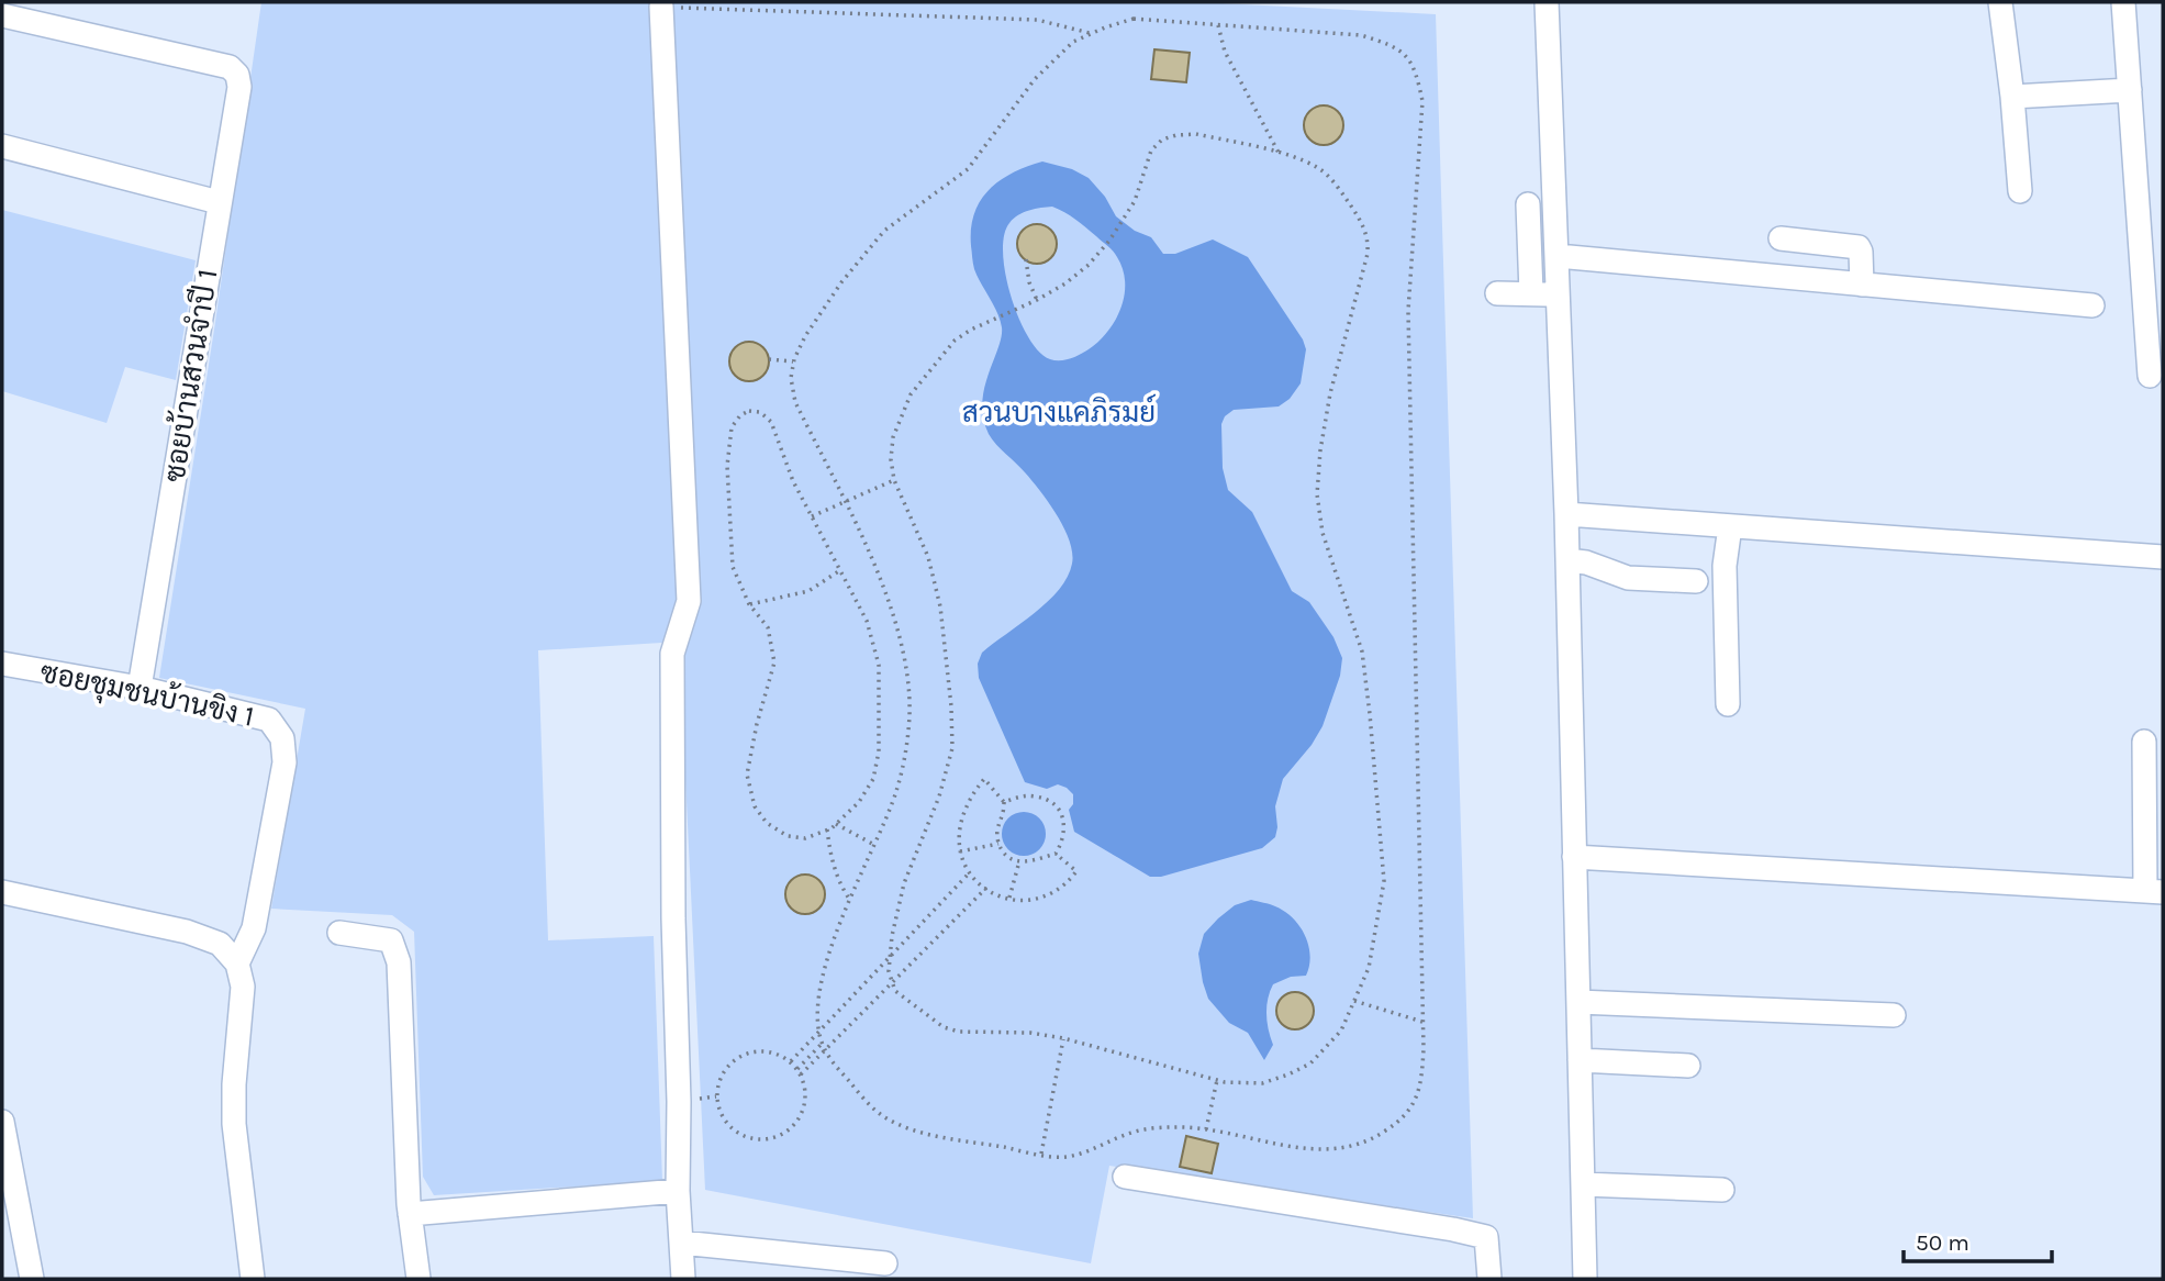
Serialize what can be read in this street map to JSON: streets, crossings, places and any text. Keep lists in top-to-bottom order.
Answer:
{
  "streets": {
    "street": ["ซอยบ้านสวนจำปี 1", "ซอยชุมชนบ้านขิง 1"]
  },
  "crossings": [
    ["ซอยบ้านสวนจำปี 1", "ซอยชุมชนบ้านขิง 1"]
  ],
  "parks": ["สวนบางแคภิรมย์"],
  "scale_bar": "50 m"
}
